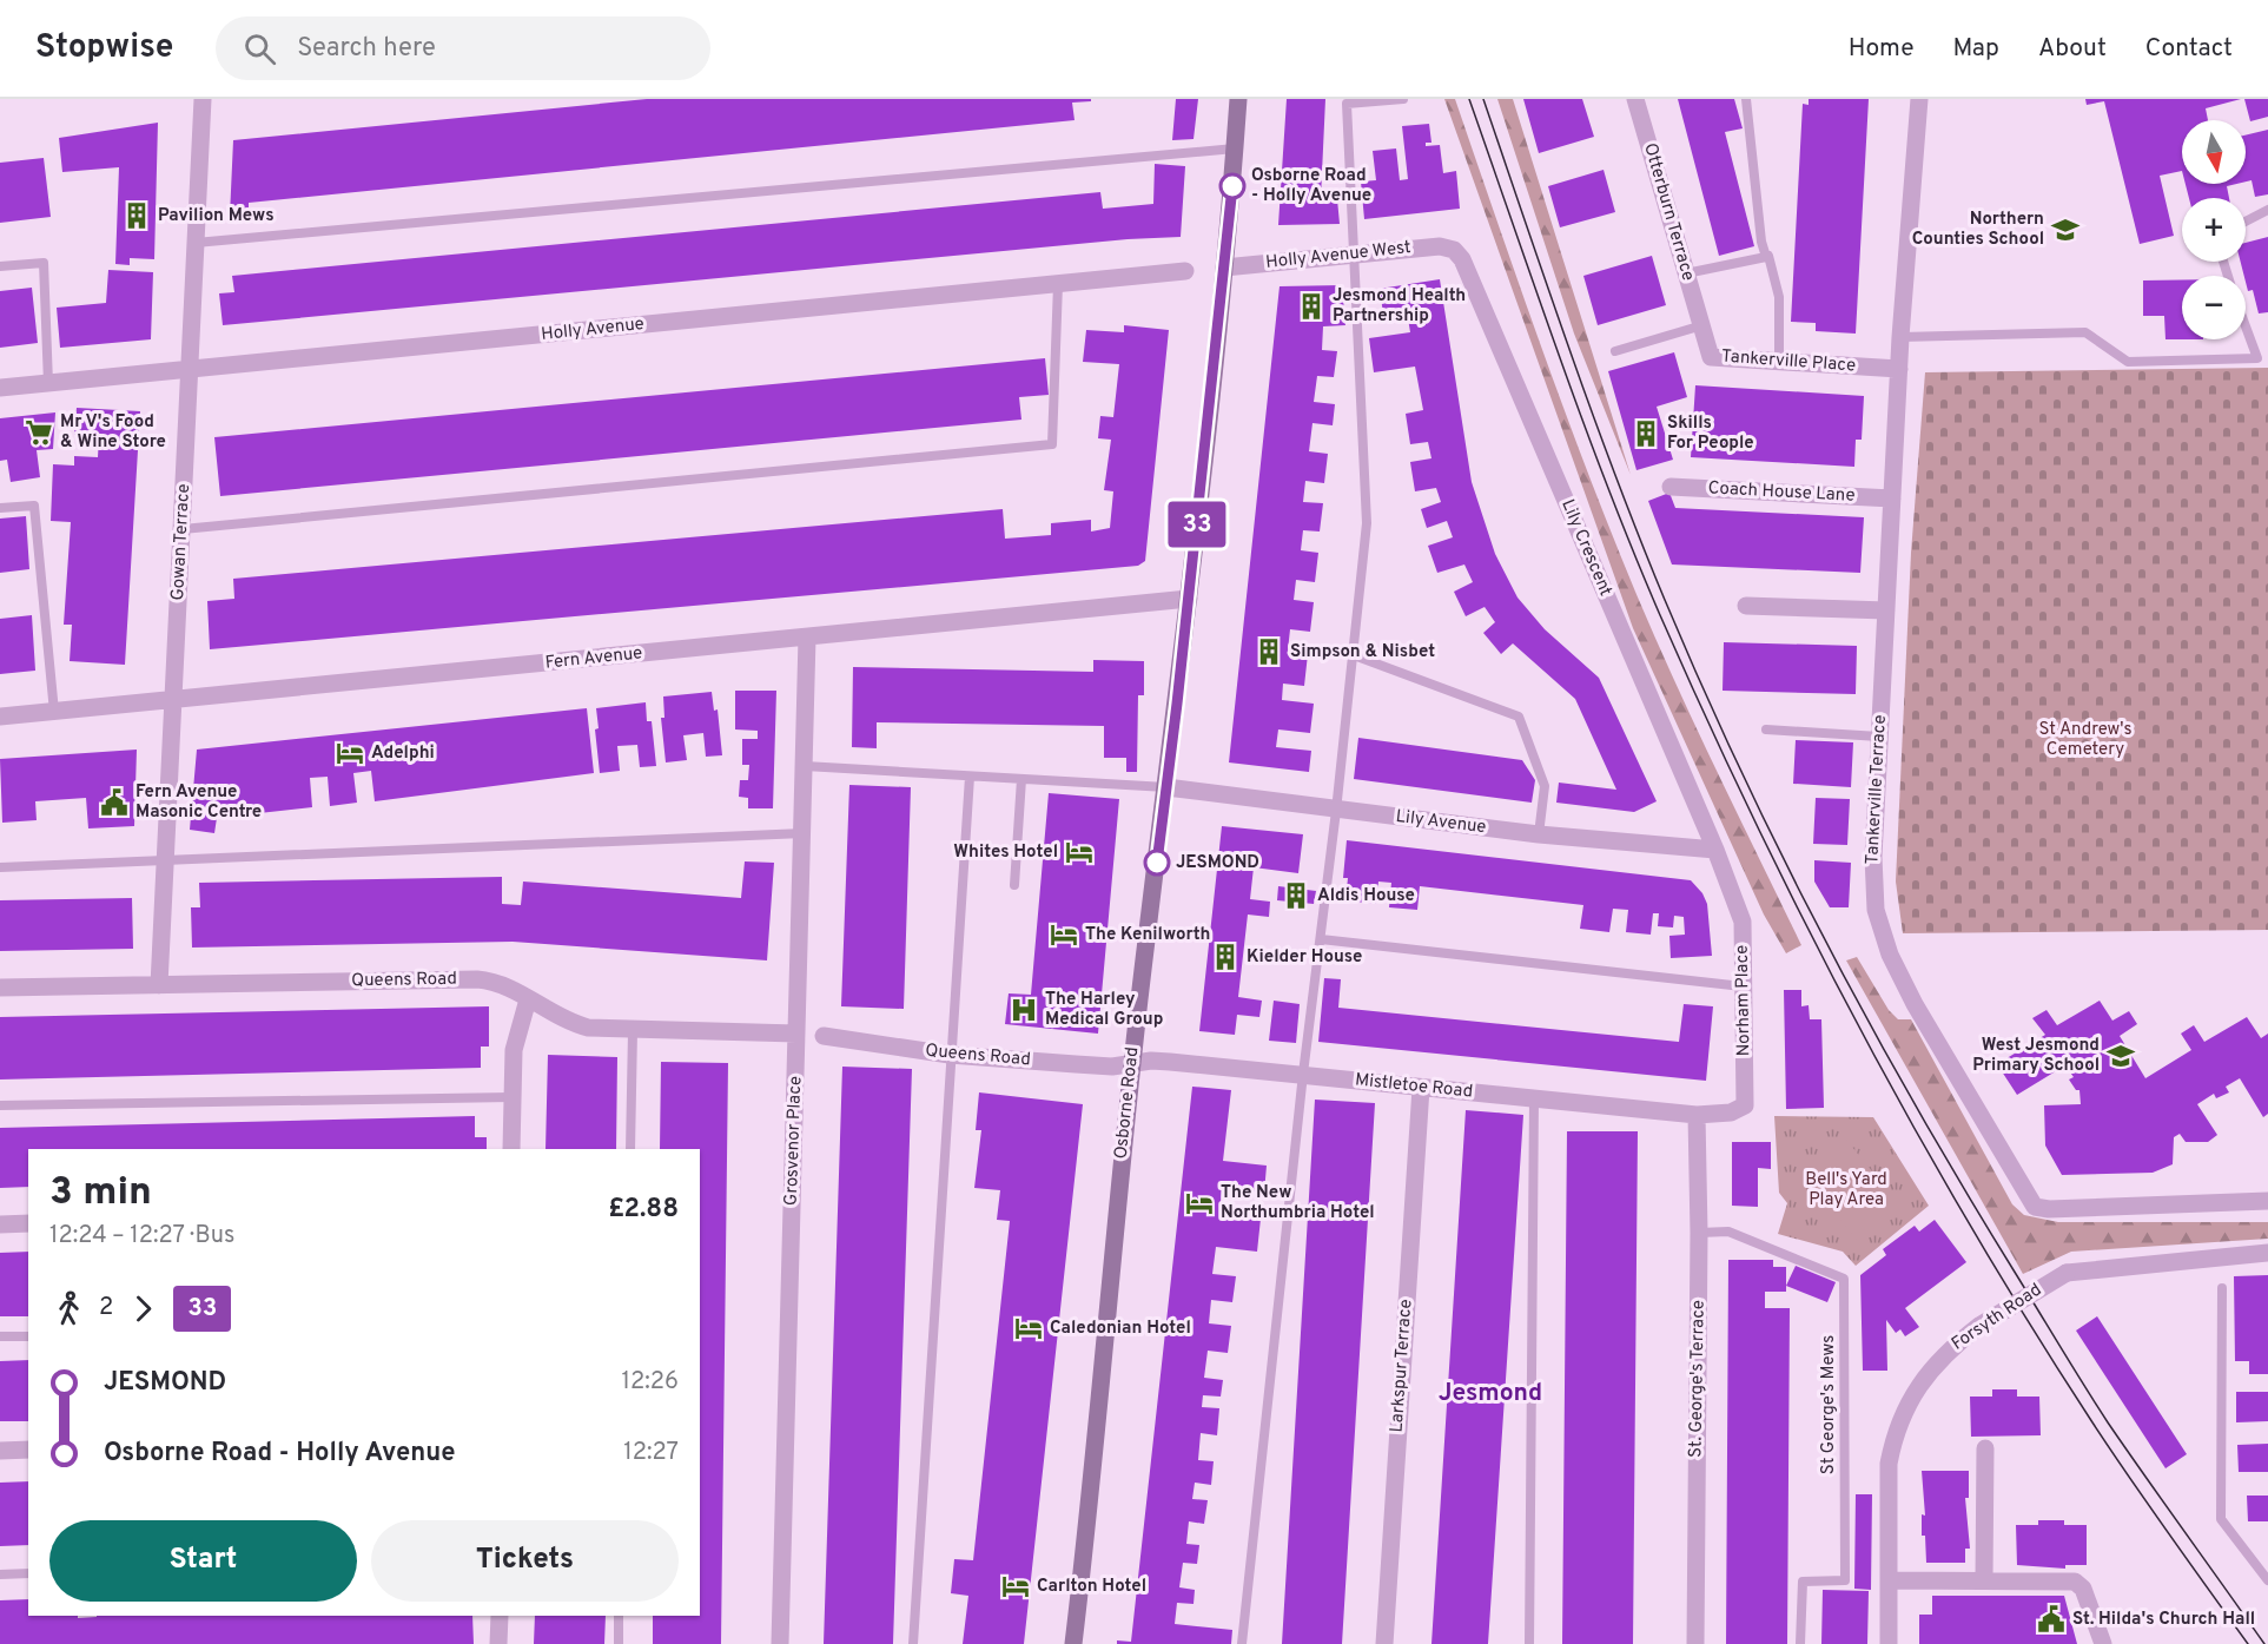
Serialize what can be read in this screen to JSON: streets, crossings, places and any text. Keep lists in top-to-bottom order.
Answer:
{
  "streets": {
    "main road": ["Osborne Road"],
    "street": [
      "Otterburn Terrace",
      "Holly Avenue West",
      "Holly Avenue",
      "Tankerville Place",
      "Coach House Lane",
      "Gowan Terrace",
      "Lily Crescent",
      "Fern Avenue",
      "Tankerville Terrace",
      "Lily Avenue",
      "Queens Road",
      "Norham Place",
      "Mistletoe Road",
      "Grosvenor Place",
      "Forsyth Road",
      "Larkspur Terrace",
      "St. George's Terrace"
    ],
    "lane": ["St George's Mews"]
  },
  "crossings": [
    ["Otterburn Terrace", "Tankerville Place"],
    ["Holly Avenue West", "Lily Crescent"],
    ["Holly Avenue West", "Osborne Road"],
    ["Holly Avenue", "Gowan Terrace"],
    ["Tankerville Place", "Tankerville Terrace"],
    ["Coach House Lane", "Tankerville Terrace"],
    ["Gowan Terrace", "Fern Avenue"],
    ["Gowan Terrace", "Queens Road"],
    ["Lily Crescent", "Lily Avenue"],
    ["Lily Crescent", "Norham Place"],
    ["Fern Avenue", "Osborne Road"],
    ["Fern Avenue", "Grosvenor Place"],
    ["Lily Avenue", "Norham Place"],
    ["Lily Avenue", "Osborne Road"],
    ["Queens Road", "Mistletoe Road"],
    ["Queens Road", "Osborne Road"],
    ["Queens Road", "Grosvenor Place"],
    ["Norham Place", "Mistletoe Road"],
    ["Norham Place", "St. George's Terrace"],
    ["Mistletoe Road", "Osborne Road"],
    ["Mistletoe Road", "Larkspur Terrace"],
    ["Mistletoe Road", "St. George's Terrace"],
    ["St. George's Terrace", "St George's Mews"]
  ],
  "districts": ["Jesmond"],
  "parks": ["St Andrew's Cemetery", "Bell's Yard Play Area"],
  "places": {
    "other": ["Osborne Road - Holly Avenue", "JESMOND"],
    "building": [
      "Pavilion Mews",
      "Jesmond Health Partnership",
      "Skills For People",
      "Simpson & Nisbet",
      "Aldis House",
      "Kielder House"
    ],
    "school or university": ["Northern Counties School", "West Jesmond Primary School"],
    "supermarket": ["Mr V's Food & Wine Store"],
    "hotel": [
      "Adelphi",
      "Whites Hotel",
      "The Kenilworth",
      "The New Northumbria Hotel",
      "Caledonian Hotel",
      "Carlton Hotel"
    ],
    "public building": ["Fern Avenue Masonic Centre", "St. Hilda's Church Hall"],
    "hospital": ["The Harley Medical Group"]
  },
  "lines": ["bus line 33"],
  "north": "bottom",
  "page": {
    "header": "Stopwise",
    "search": "Search here",
    "nav": [
      "Home",
      "Map",
      "About",
      "Contact"
    ],
    "on_map": "33",
    "map_buttons": ["+", "−"],
    "heading": ["3 min", "12:24 – 12:27 · Bus", "£2.88"],
    "legs": ["2", "33"],
    "list": [
      {
        "name": "JESMOND",
        "value": "12:26"
      },
      {
        "name": "Osborne Road - Holly Avenue",
        "value": "12:27"
      }
    ],
    "buttons": ["Start", "Tickets"]
  }
}
